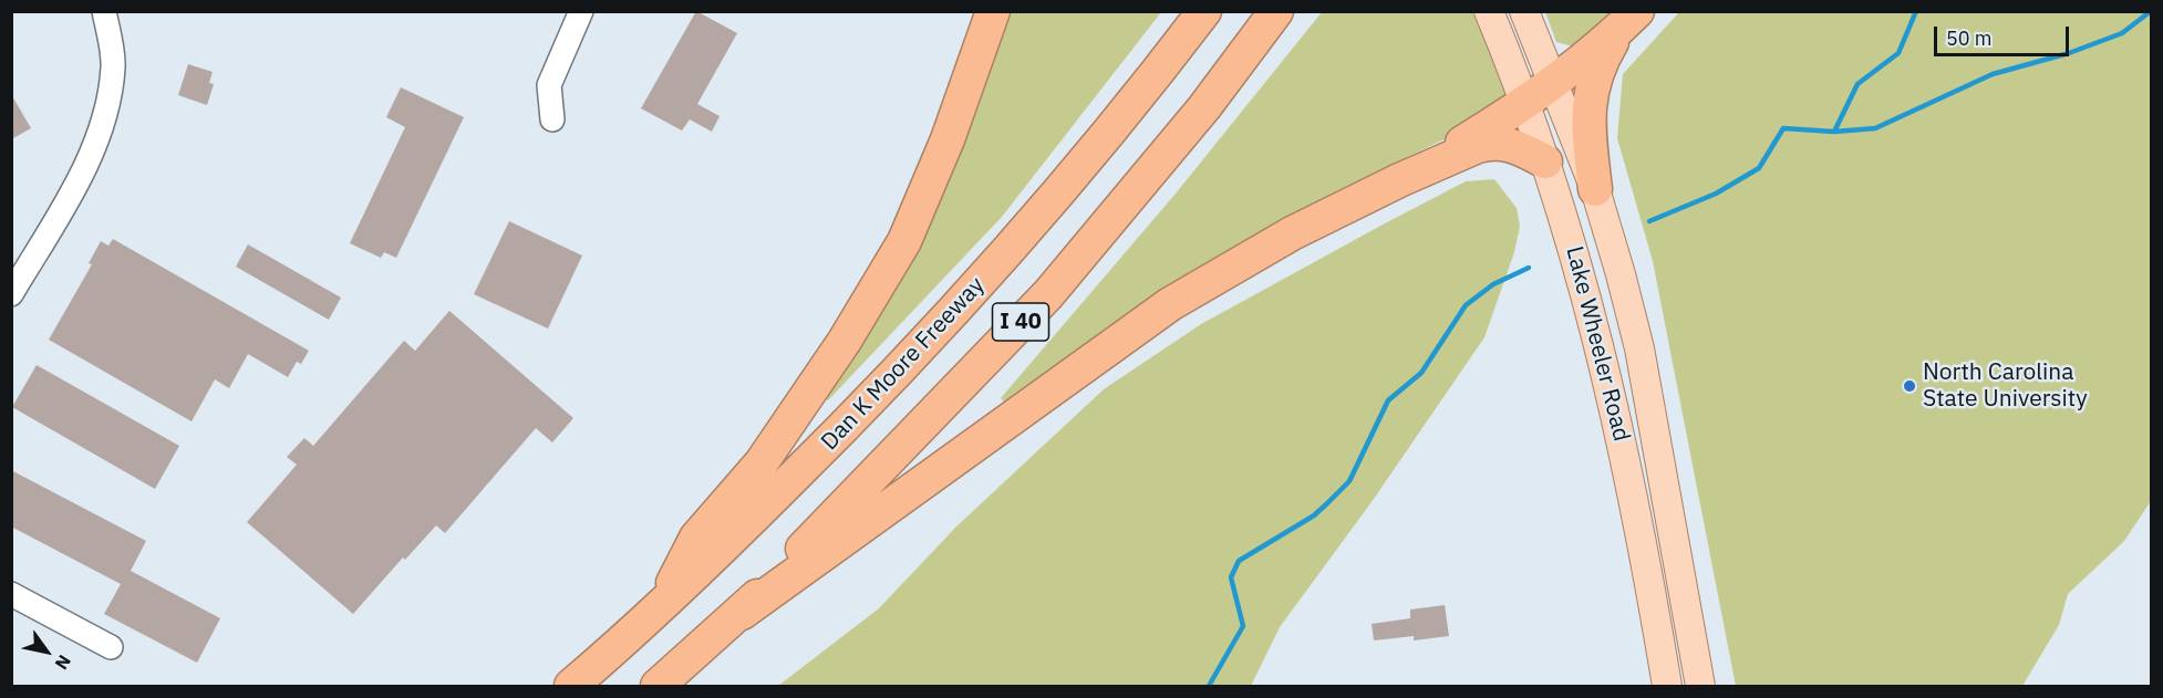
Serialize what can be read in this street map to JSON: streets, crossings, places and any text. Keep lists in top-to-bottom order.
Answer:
{
  "streets": {
    "highway": ["I 40", "Dan K Moore Freeway"],
    "main road": ["Lake Wheeler Road"]
  },
  "places": ["North Carolina State University"],
  "scale_bar": "50 m",
  "north": "bottom right"
}
